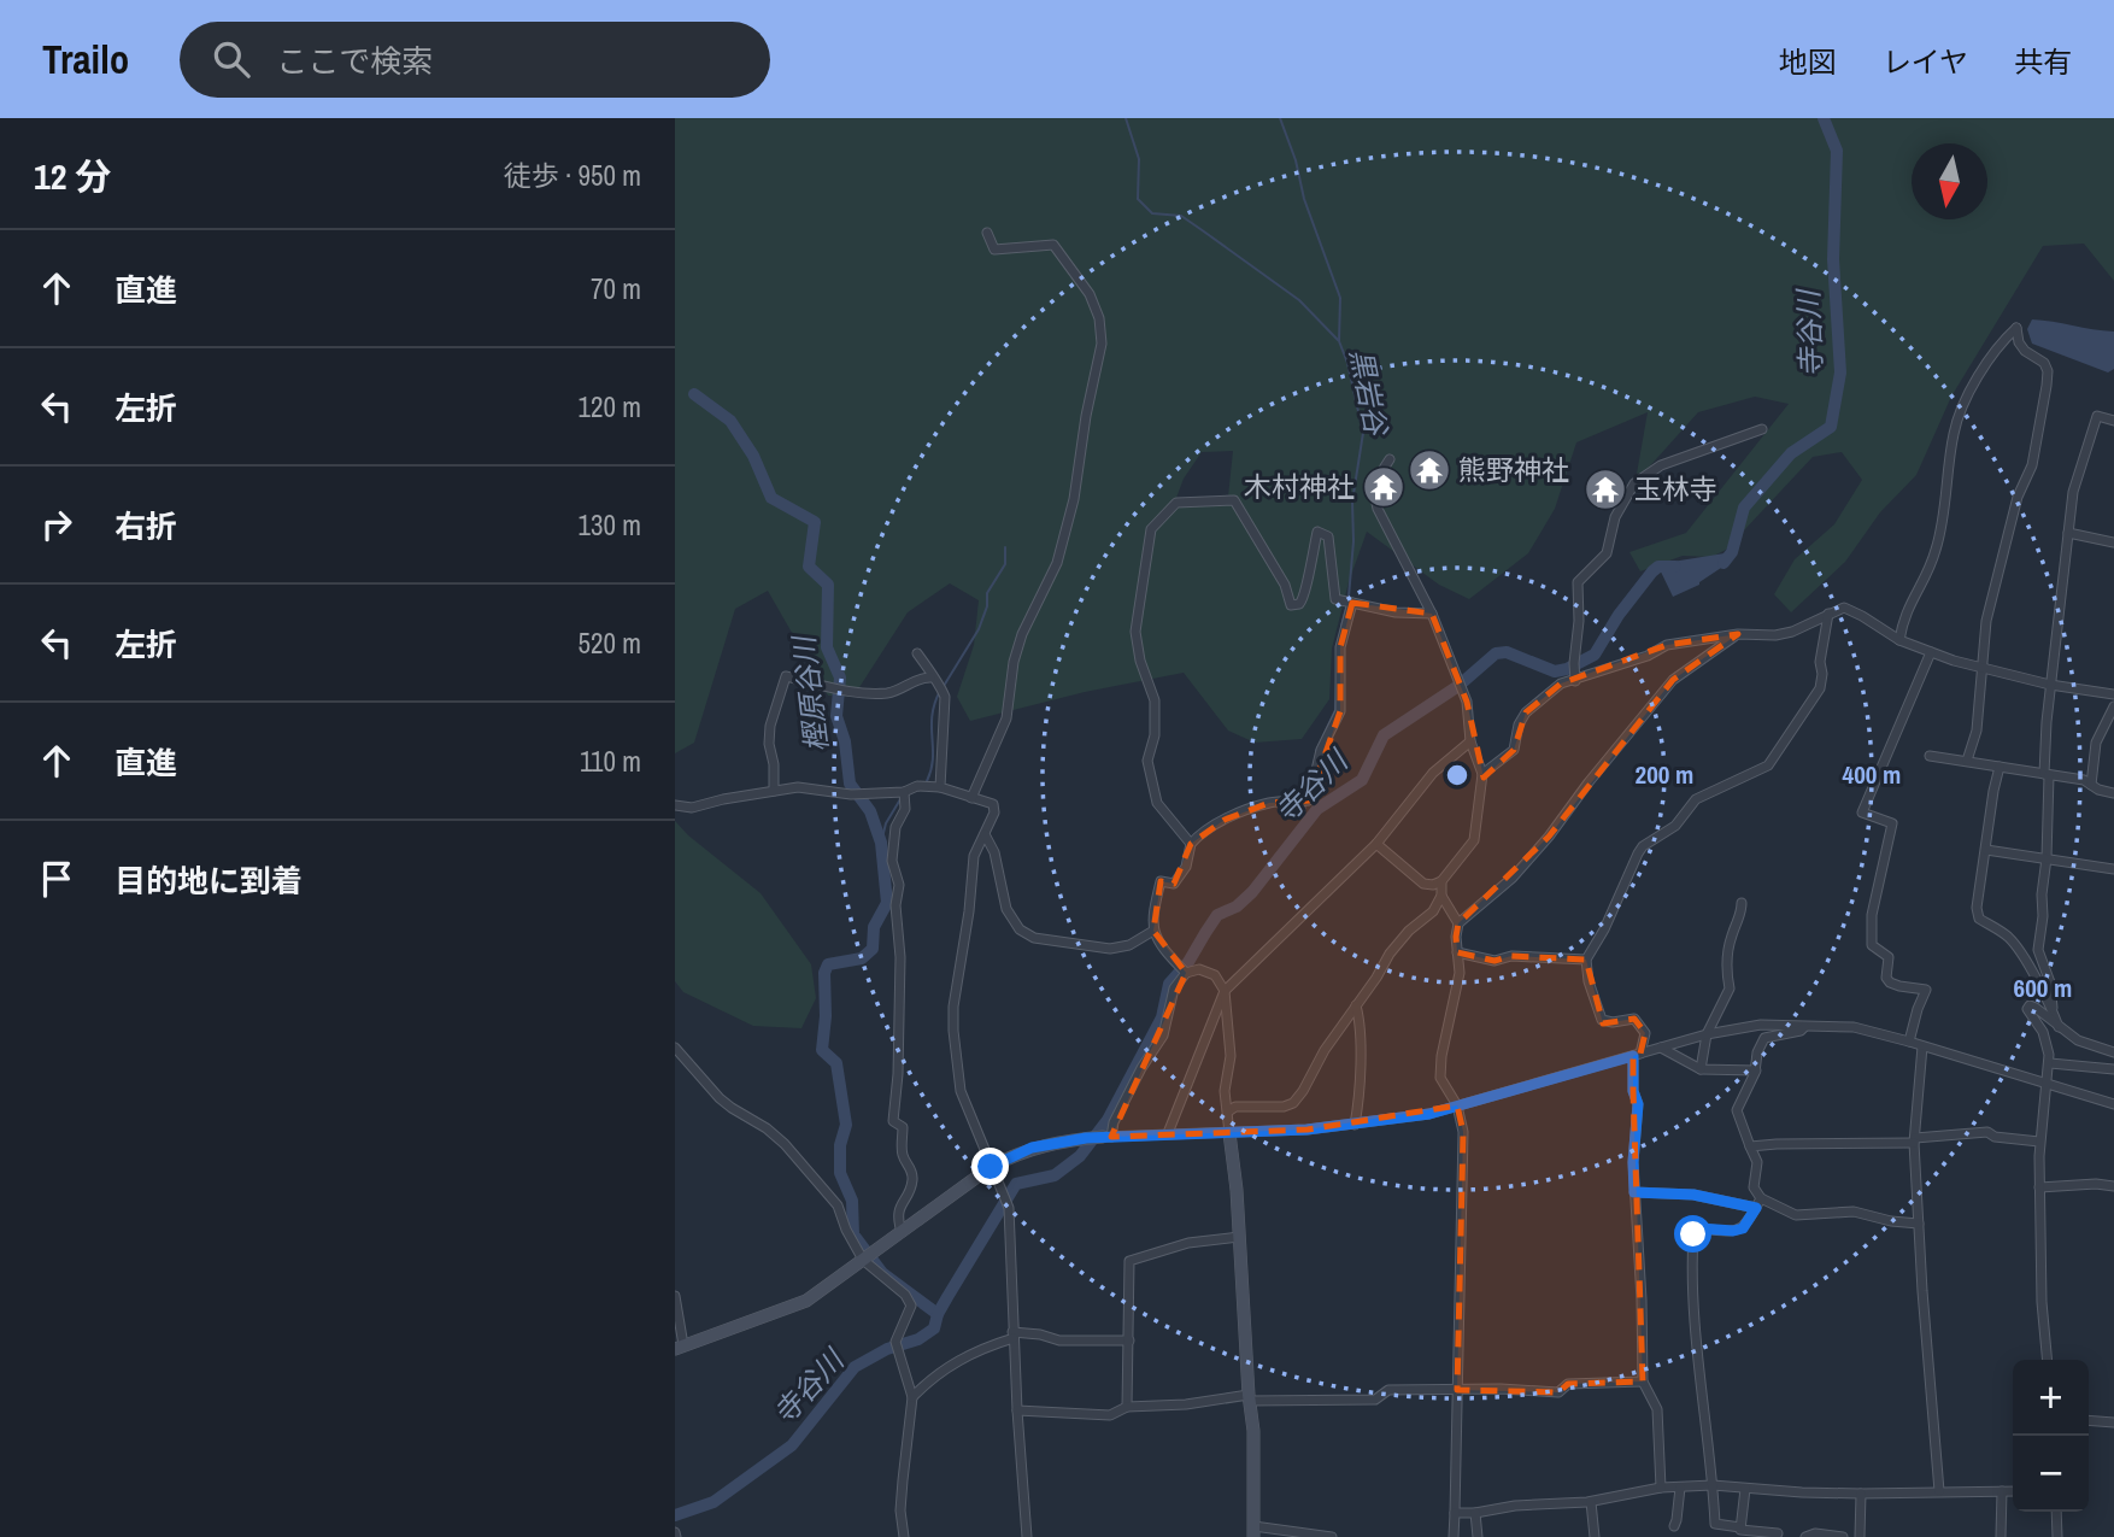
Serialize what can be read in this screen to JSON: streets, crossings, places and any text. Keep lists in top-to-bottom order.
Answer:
{
  "water": ["寺谷川", "黒岩谷", "樫原谷川"],
  "places": {
    "temple": ["熊野神社", "木村神社", "玉林寺"]
  },
  "north": "bottom",
  "page": {
    "header": "Trailo",
    "search": "ここで検索",
    "nav": ["地図", "レイヤ", "共有"],
    "heading": ["12 分", "徒歩 · 950 m"],
    "list": [
      ["直進", "70 m"],
      ["左折", "120 m"],
      ["右折", "130 m"],
      ["左折", "520 m"],
      ["直進", "110 m"],
      "目的地に到着"
    ],
    "map_buttons": ["+", "−"]
  },
  "rings": ["200 m", "400 m", "600 m"]
}
